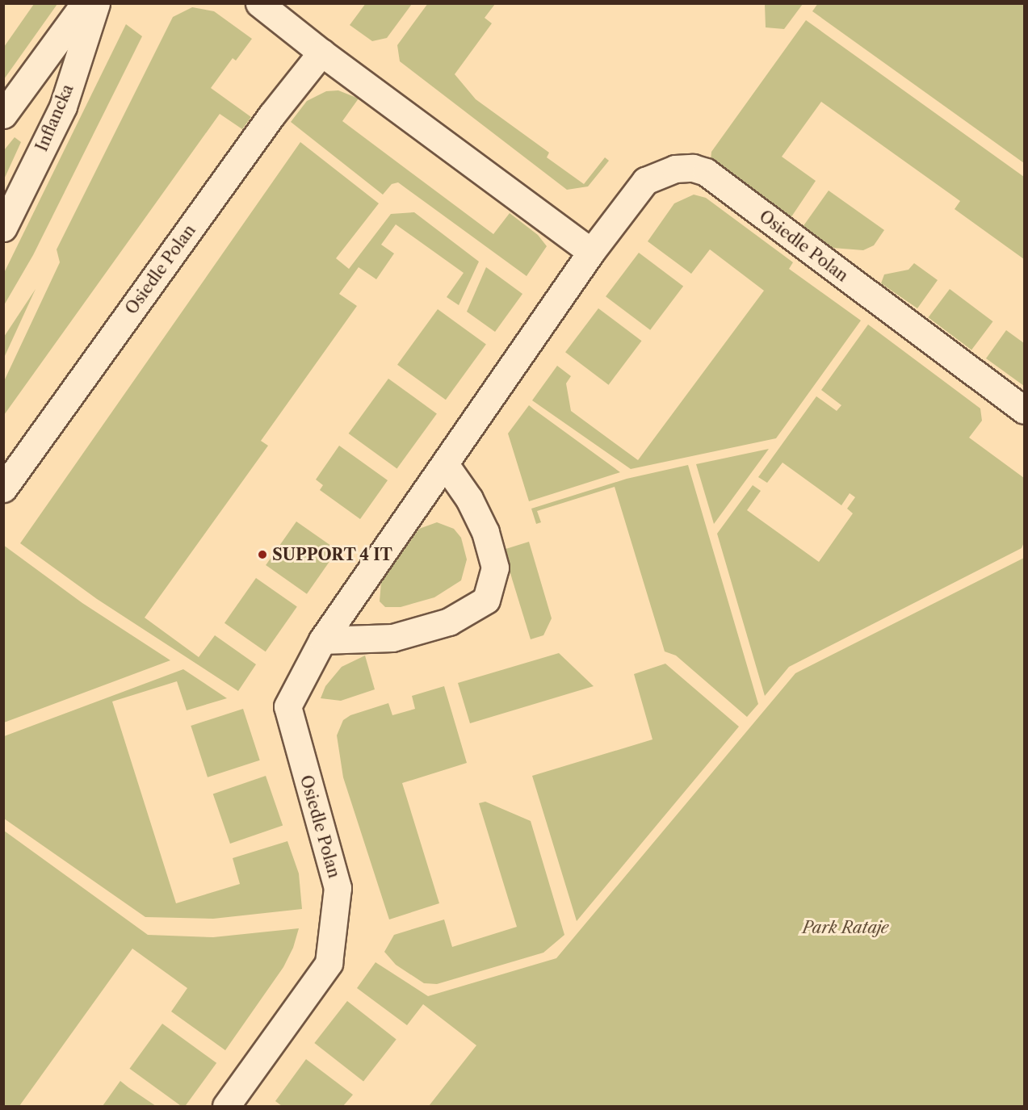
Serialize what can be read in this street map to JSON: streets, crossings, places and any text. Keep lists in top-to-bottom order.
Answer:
{
  "streets": {
    "street": ["Inflancka", "Osiedle Polan"]
  },
  "parks": ["Park Rataje"],
  "places": ["SUPPORT 4 IT"]
}
